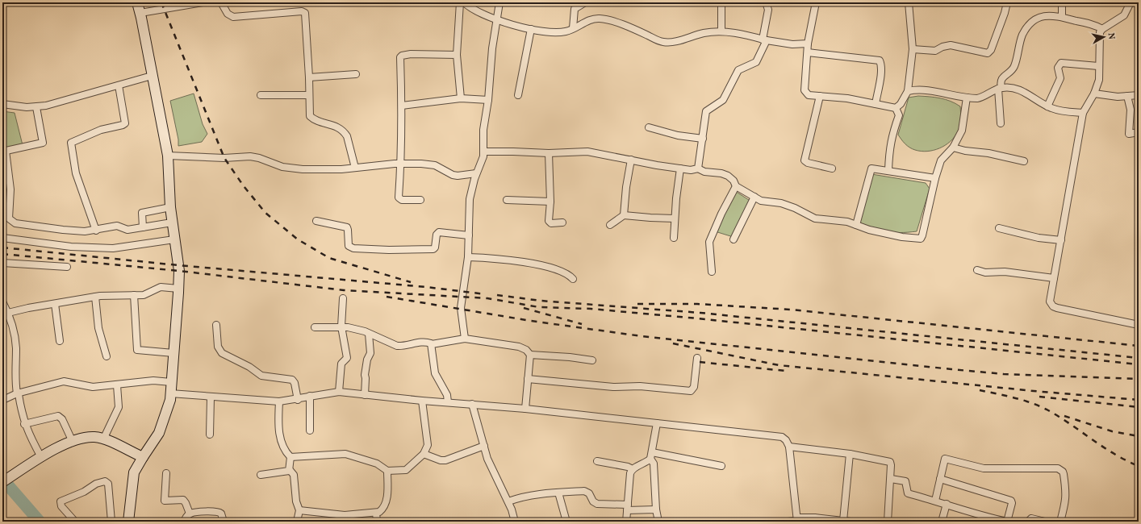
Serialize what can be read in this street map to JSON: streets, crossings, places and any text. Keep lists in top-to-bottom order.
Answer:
{
  "north": "right"
}
